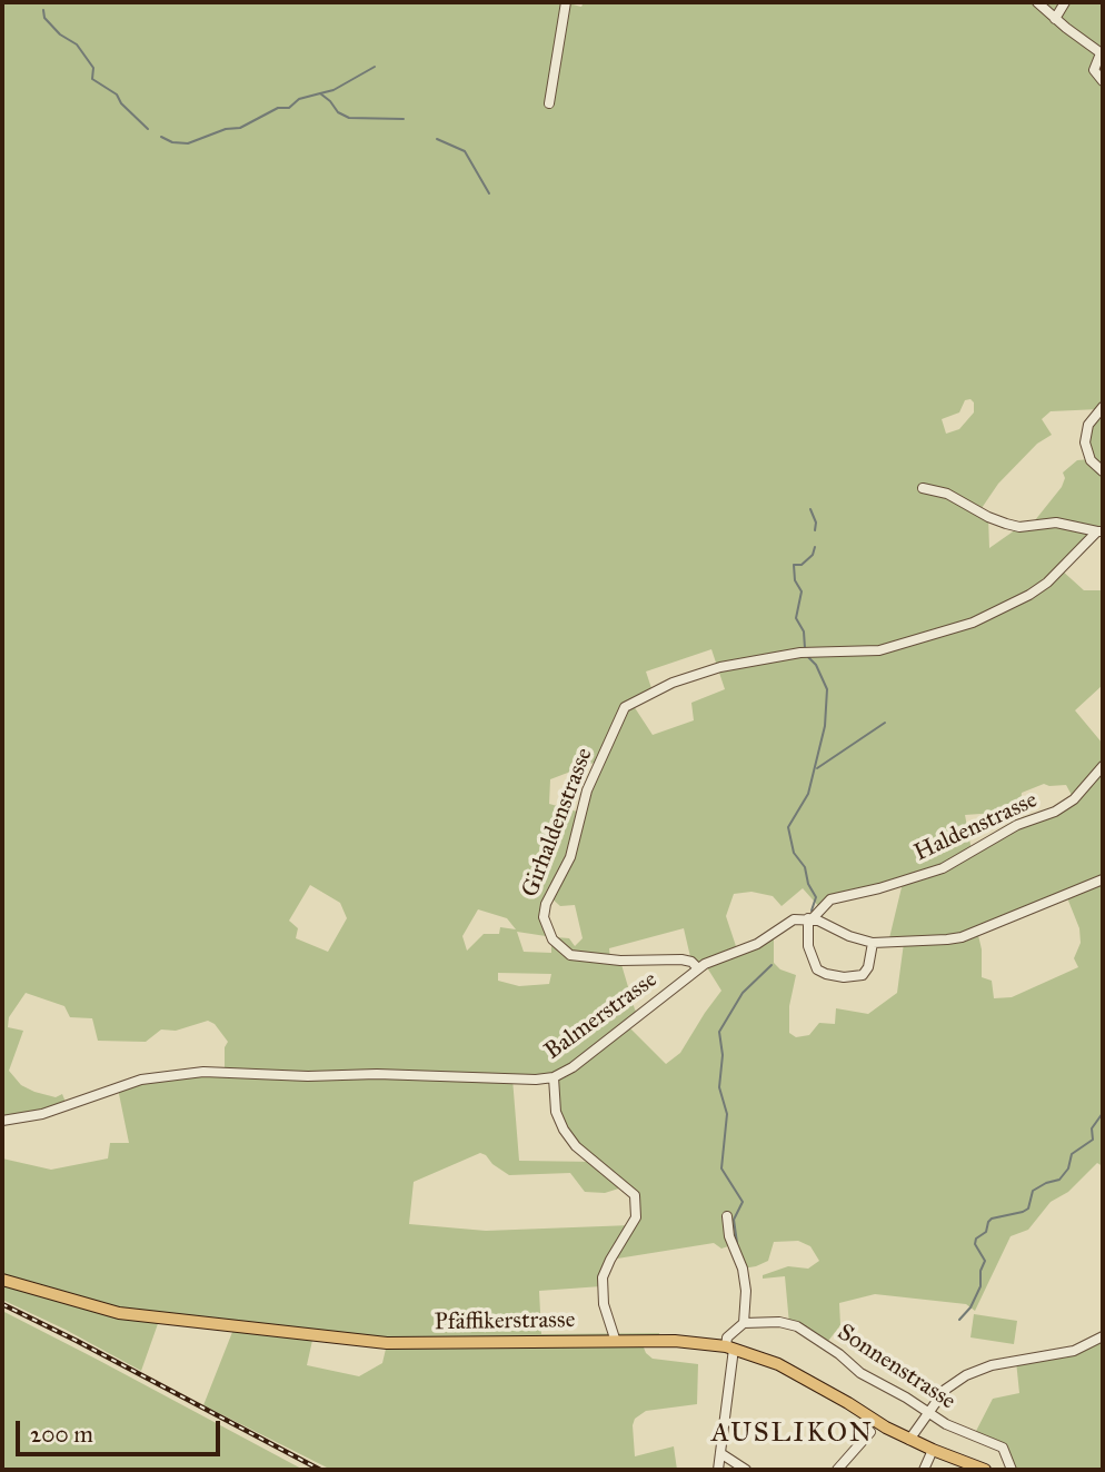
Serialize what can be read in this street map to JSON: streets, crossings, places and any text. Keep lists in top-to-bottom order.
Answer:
{
  "streets": {
    "main road": ["Pfäffikerstrasse"],
    "street": [
      "Girhaldenstrasse",
      "Haldenstrasse",
      "Balmerstrasse",
      "Sonnenstrasse"
    ]
  },
  "crossings": [
    ["Girhaldenstrasse", "Balmerstrasse"],
    ["Haldenstrasse", "Balmerstrasse"]
  ],
  "districts": ["AUSLIKON"],
  "scale_bar": "200 m"
}
